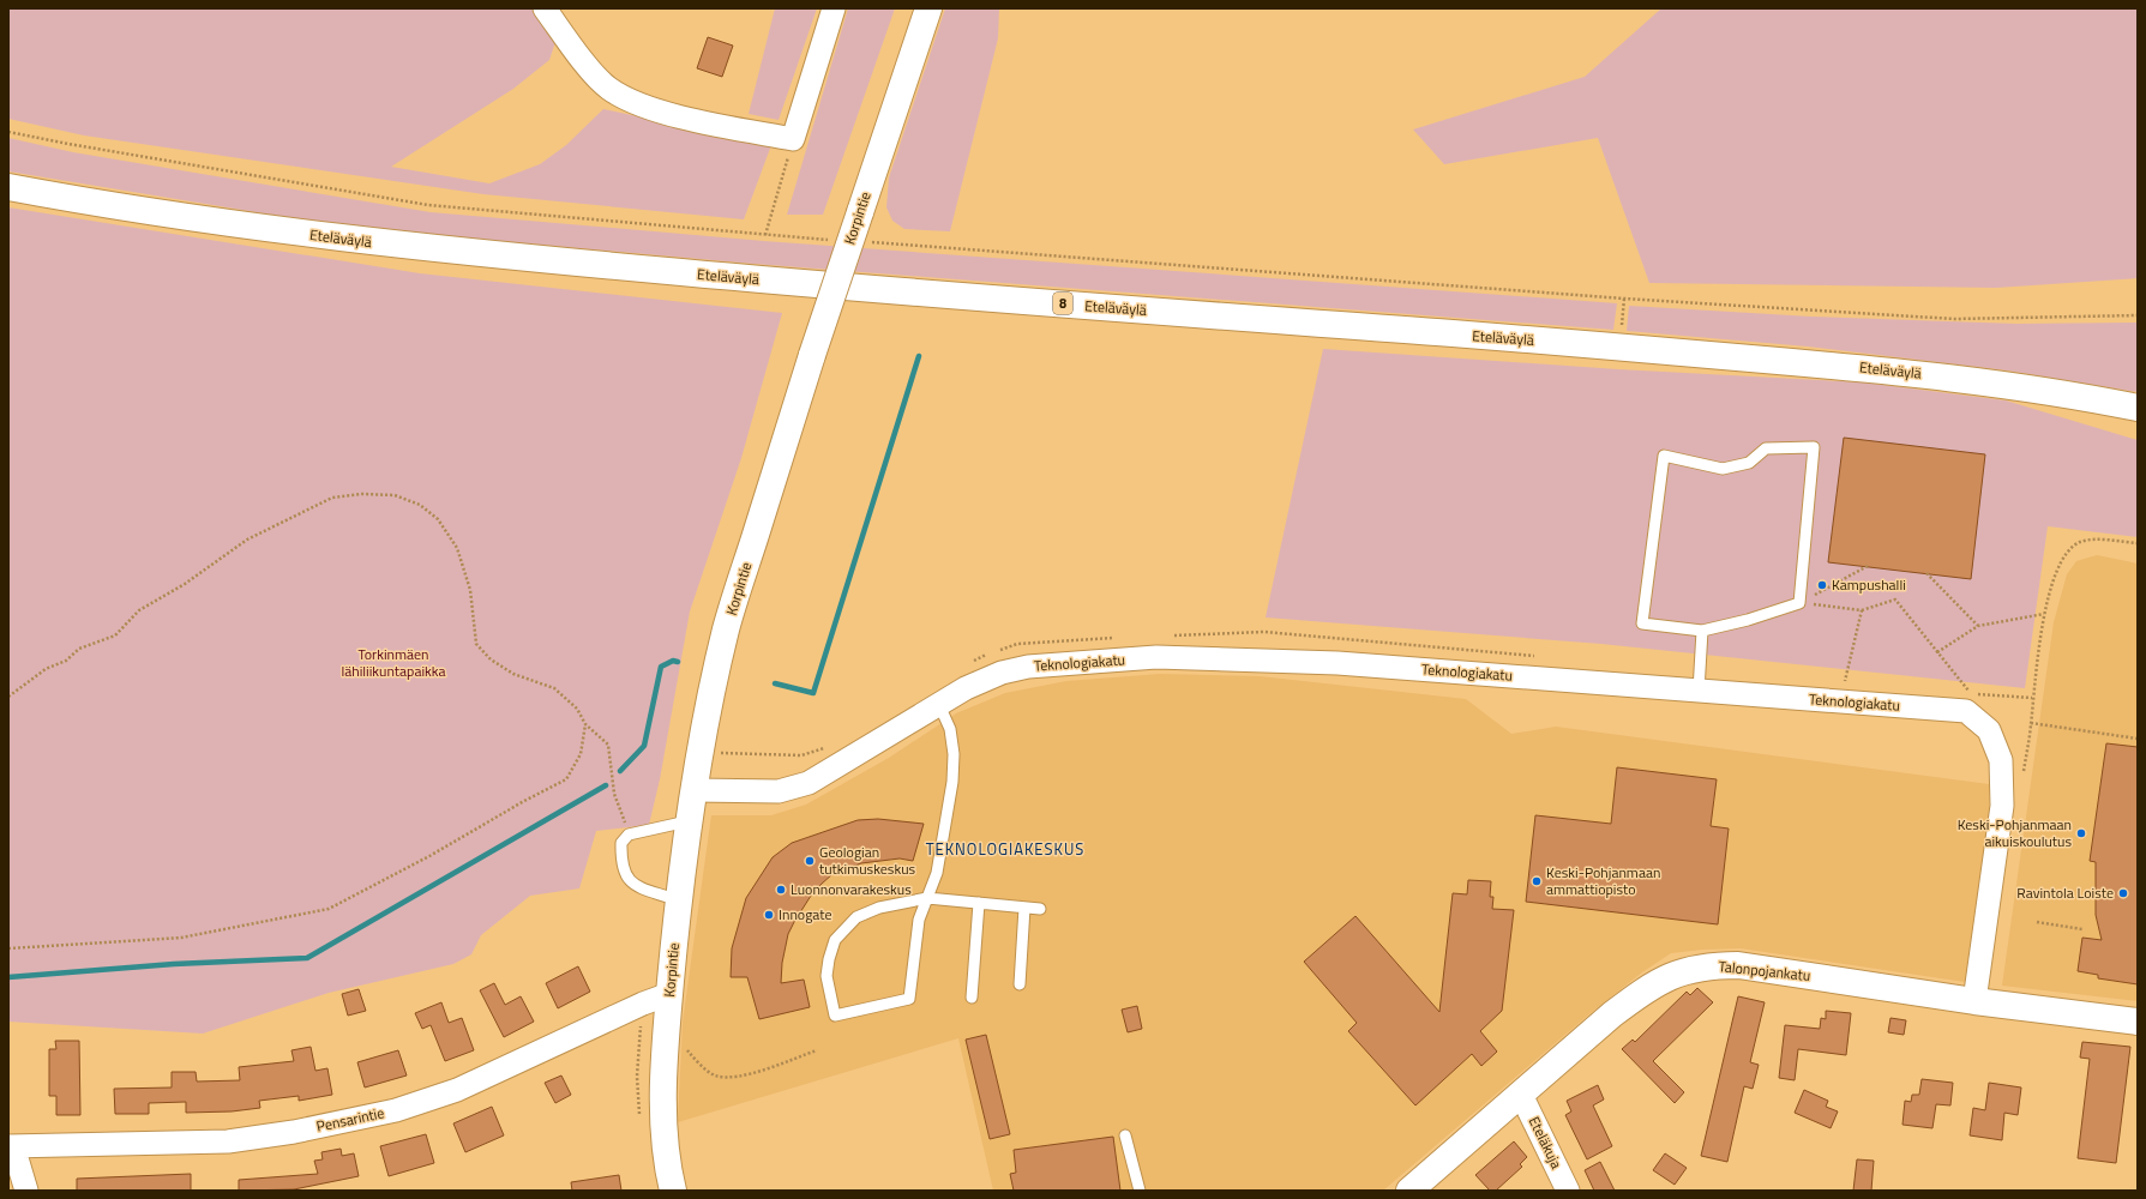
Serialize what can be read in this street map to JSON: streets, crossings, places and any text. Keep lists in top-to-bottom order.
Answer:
{
  "streets": {
    "main road": [
      "Korpintie",
      "Eteläväylä",
      "8",
      "Talonpojankatu"
    ],
    "street": ["Teknologiakatu", "Pensarintie", "Eteläkuja"]
  },
  "crossings": [
    ["Korpintie", "Teknologiakatu"],
    ["Korpintie", "Pensarintie"],
    ["Teknologiakatu", "Talonpojankatu"],
    ["Talonpojankatu", "Eteläkuja"]
  ],
  "districts": ["TEKNOLOGIAKESKUS"],
  "parks": ["Torkinmäen lähiliikuntapaikka"],
  "places": [
    "Kampushalli",
    "Keski-Pohjanmaan aikuiskoulutus",
    "Geologian tutkimuskeskus",
    "Keski-Pohjanmaan ammattiopisto",
    "Luonnonvarakeskus",
    "Ravintola Loiste",
    "Innogate"
  ]
}
